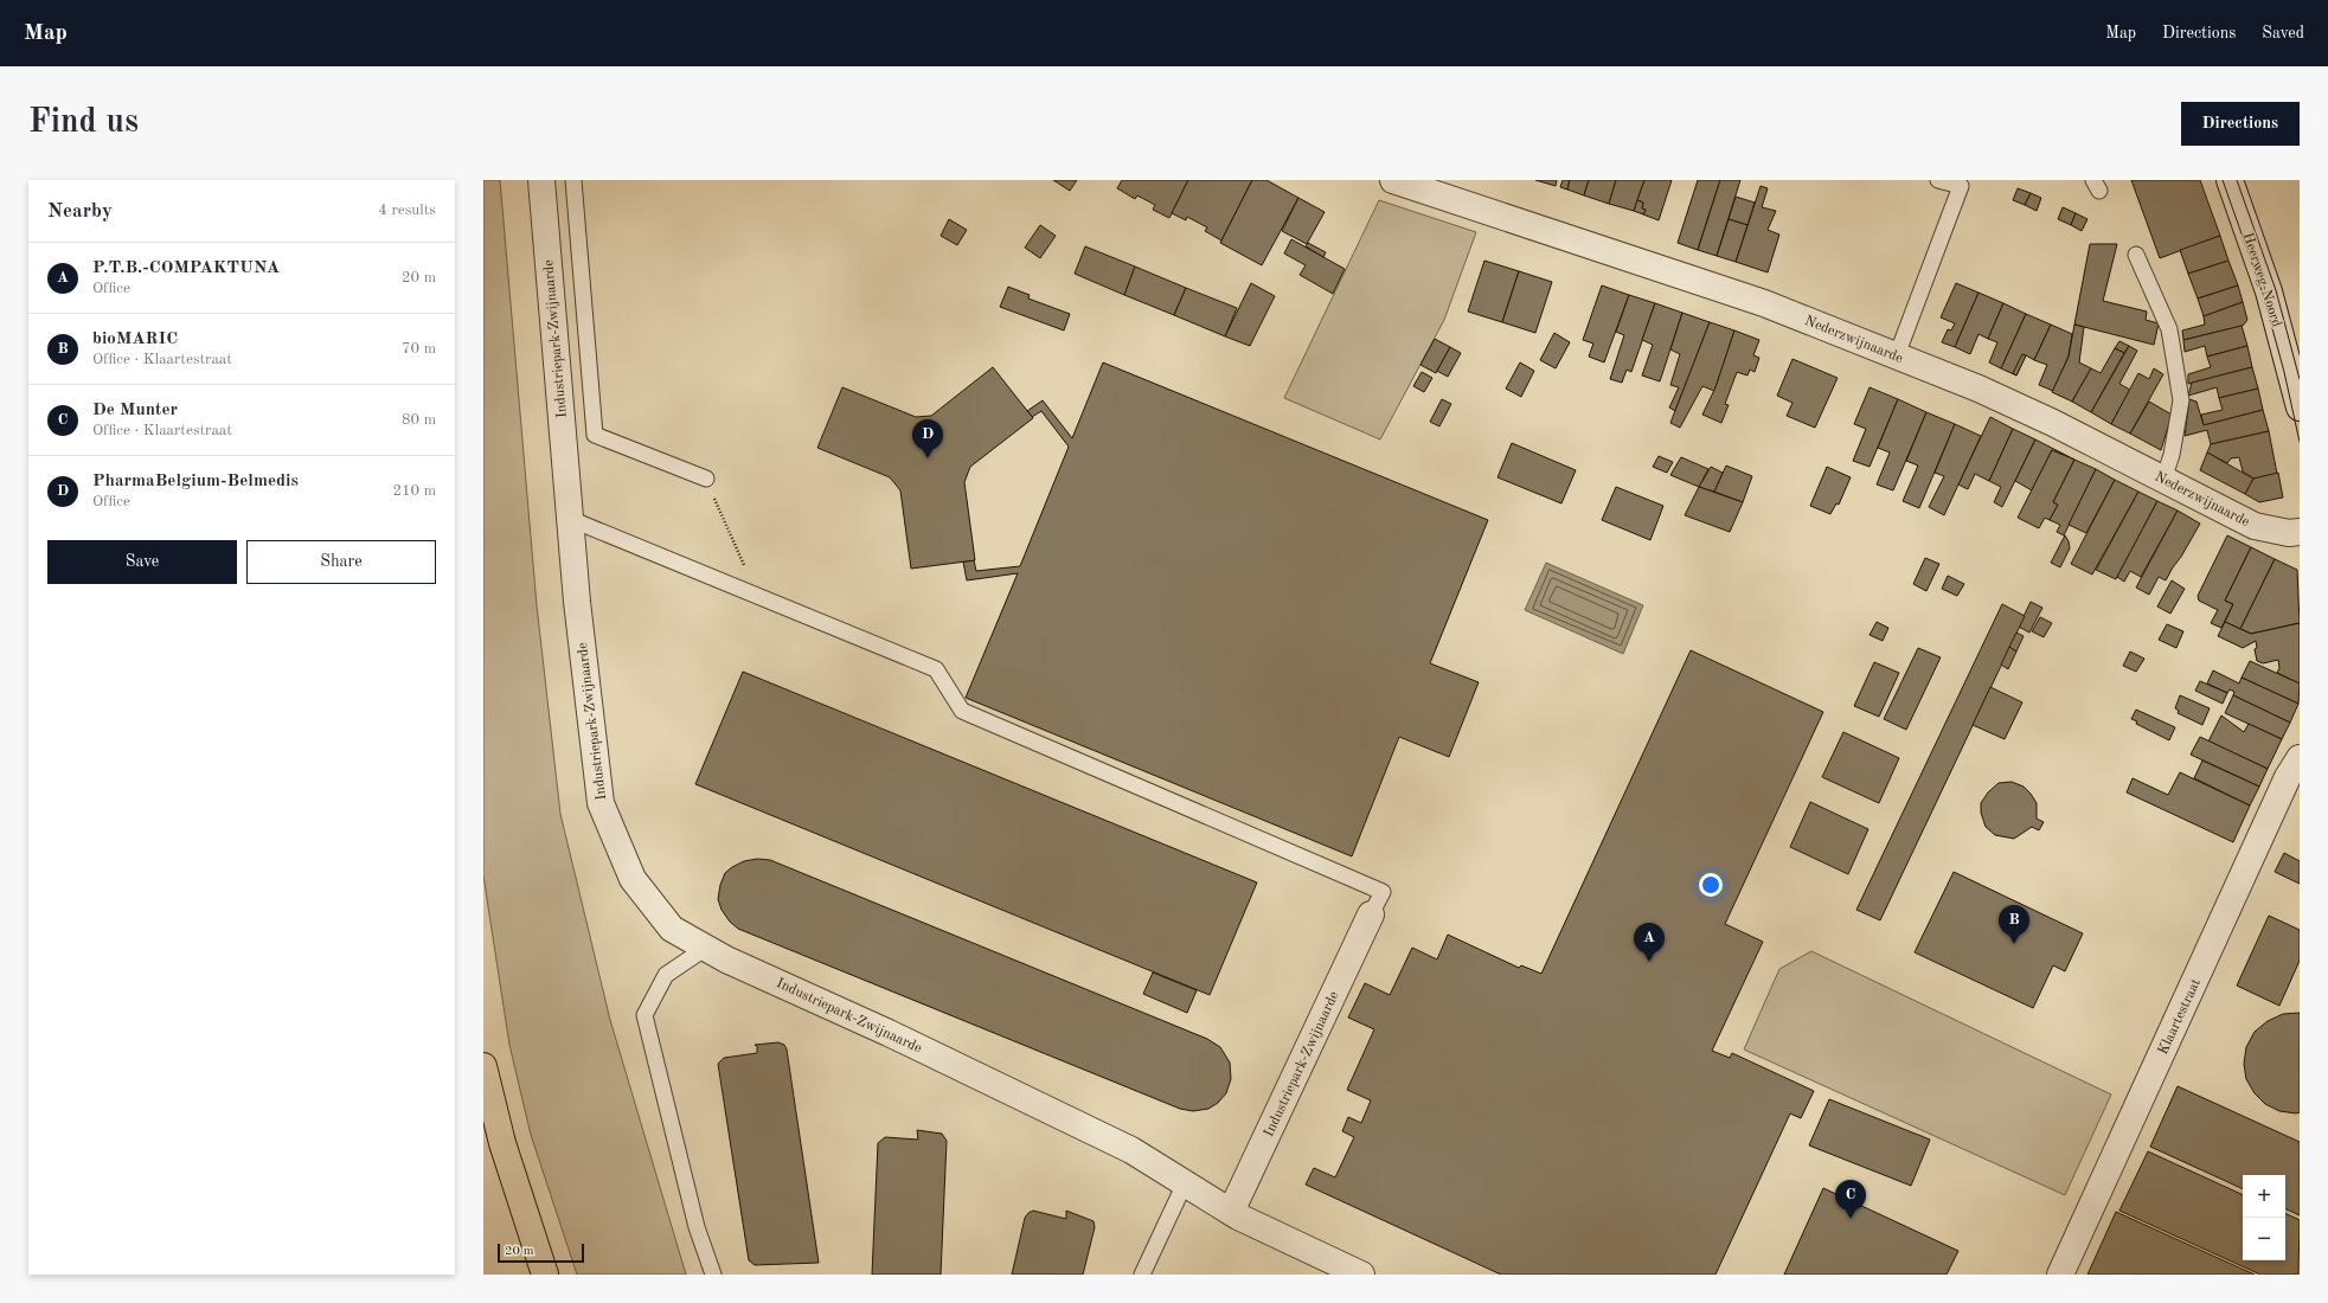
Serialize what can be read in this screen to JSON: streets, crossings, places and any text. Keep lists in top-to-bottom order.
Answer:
{
  "streets": {
    "street": [
      "Heerweg-Noord",
      "Industriepark-Zwijnaarde",
      "Nederzwijnaarde",
      "Klaartestraat"
    ]
  },
  "scale_bar": "20 m",
  "page": {
    "header": "Map",
    "nav": ["Map", "Directions", "Saved"],
    "buttons": [
      "Directions",
      ["Save", "Share"]
    ],
    "title": "Find us",
    "heading": ["Nearby", "4 results"],
    "list": [
      {
        "mark": "A",
        "name": "P.T.B.-COMPAKTUNA",
        "note": "Office",
        "value": "20 m"
      },
      {
        "mark": "B",
        "name": "bioMARIC",
        "note": "Office · Klaartestraat",
        "value": "70 m"
      },
      {
        "mark": "C",
        "name": "De Munter",
        "note": "Office · Klaartestraat",
        "value": "80 m"
      },
      {
        "mark": "D",
        "name": "PharmaBelgium-Belmedis",
        "note": "Office",
        "value": "210 m"
      }
    ],
    "pins": [
      "D",
      "B",
      "A",
      "C"
    ],
    "map_buttons": ["+", "−"],
    "scale": "20 m"
  }
}
